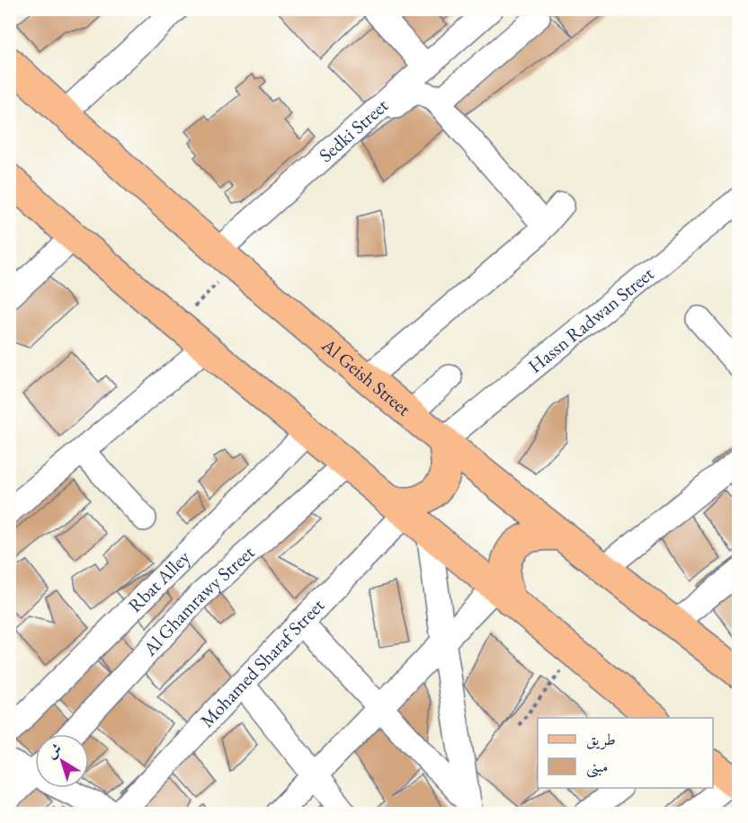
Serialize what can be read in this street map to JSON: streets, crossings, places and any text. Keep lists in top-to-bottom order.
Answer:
{
  "streets": {
    "main road": ["Al Geish Street"],
    "street": [
      "Sedki Street",
      "Hassn Radwan Street",
      "Rbat Alley",
      "Al Ghamrawy Street",
      "Mohamed Sharaf Street"
    ]
  },
  "crossings": [
    ["Sedki Street", "Al Geish Street"],
    ["Hassn Radwan Street", "Al Geish Street"]
  ],
  "legend": ["طريق", "مبنى"],
  "north": "top left"
}
